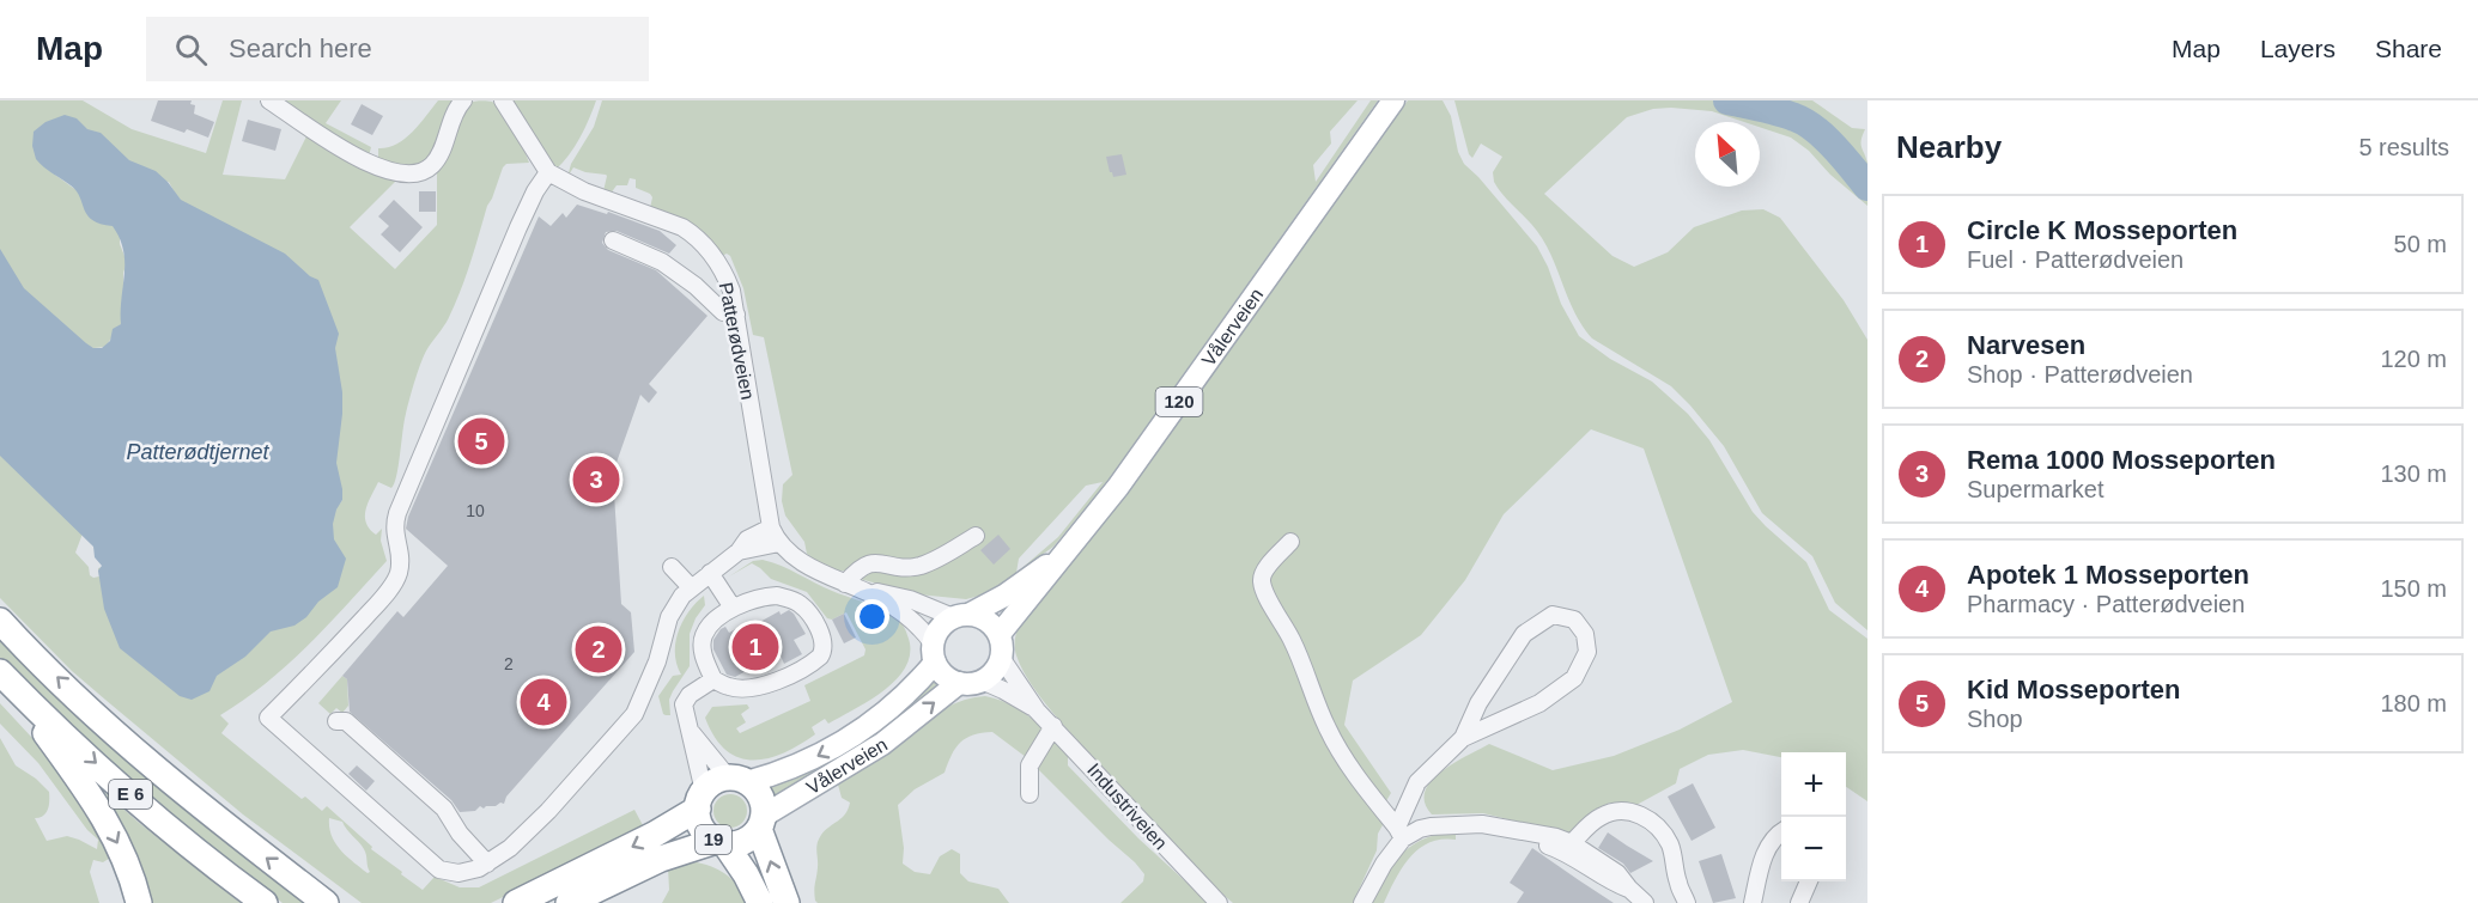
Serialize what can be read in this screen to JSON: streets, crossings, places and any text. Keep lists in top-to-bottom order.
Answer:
{
  "streets": {
    "highway": ["E 6", "19"],
    "main road": ["Vålerveien", "120"],
    "street": ["Patterødveien", "Industriveien"]
  },
  "crossings": [
    ["Vålerveien", "Patterødveien"],
    ["Vålerveien", "120"],
    ["Vålerveien", "Industriveien"],
    ["Vålerveien", "19"],
    ["Patterødveien", "120"],
    ["Patterødveien", "Industriveien"],
    ["120", "Industriveien"]
  ],
  "water": ["Patterødtjernet"],
  "house_numbers": ["10", "2"],
  "north": "top left",
  "page": {
    "header": "Map",
    "search": "Search here",
    "nav": ["Map", "Layers", "Share"],
    "heading": ["Nearby", "5 results"],
    "list": [
      {
        "mark": "1",
        "name": "Circle K Mosseporten",
        "note": "Fuel · Patterødveien",
        "value": "50 m"
      },
      {
        "mark": "2",
        "name": "Narvesen",
        "note": "Shop · Patterødveien",
        "value": "120 m"
      },
      {
        "mark": "3",
        "name": "Rema 1000 Mosseporten",
        "note": "Supermarket",
        "value": "130 m"
      },
      {
        "mark": "4",
        "name": "Apotek 1 Mosseporten",
        "note": "Pharmacy · Patterødveien",
        "value": "150 m"
      },
      {
        "mark": "5",
        "name": "Kid Mosseporten",
        "note": "Shop",
        "value": "180 m"
      }
    ],
    "pins": [
      "5",
      "3",
      "1",
      "2",
      "4"
    ],
    "map_buttons": ["+", "−"]
  }
}
